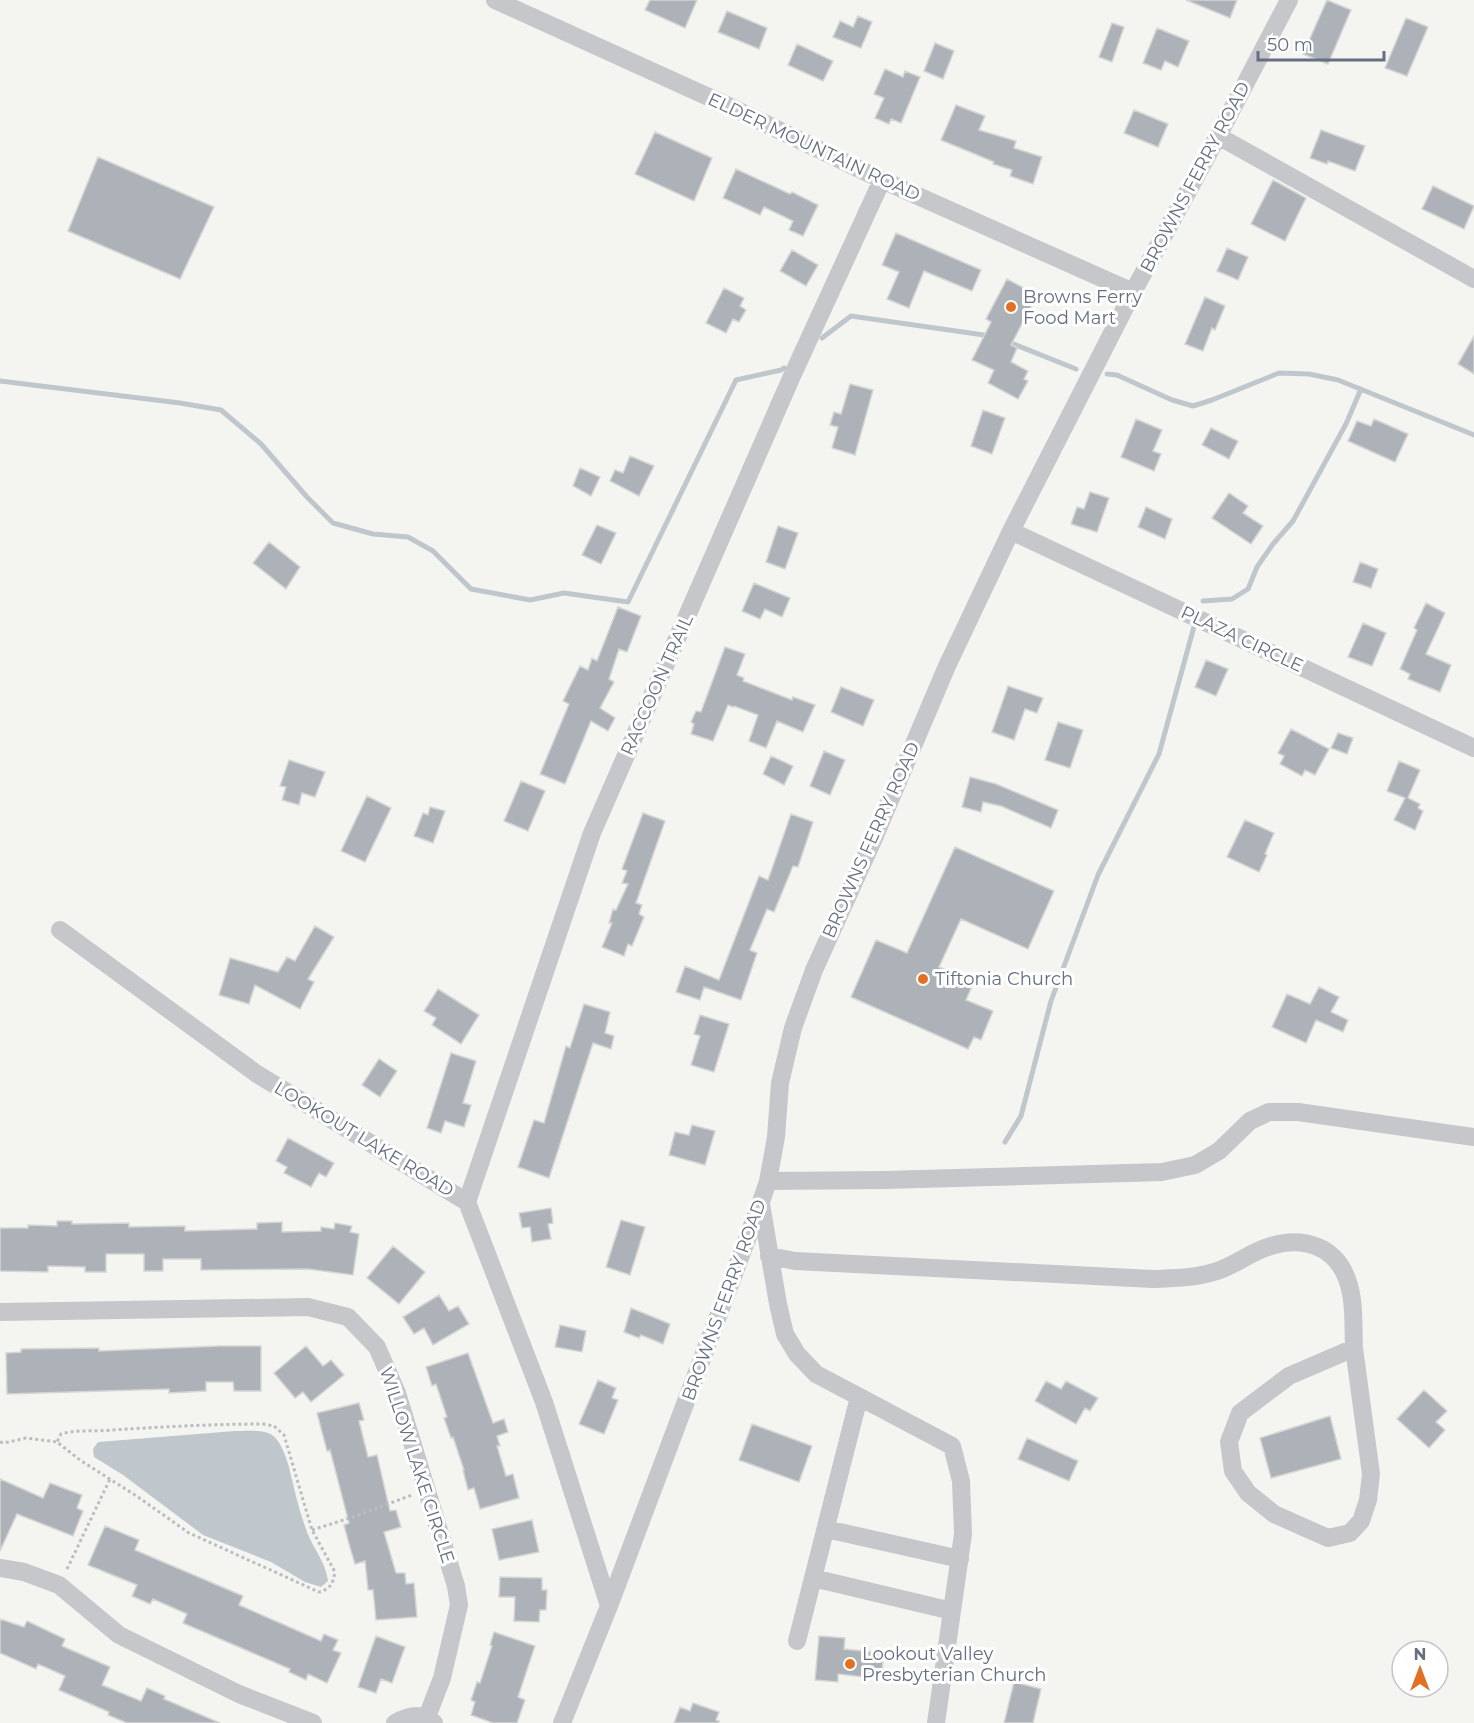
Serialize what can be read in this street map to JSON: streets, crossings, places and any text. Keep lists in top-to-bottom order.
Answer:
{
  "streets": {
    "street": [
      "ELDER MOUNTAIN ROAD",
      "BROWNS FERRY ROAD",
      "PLAZA CIRCLE",
      "RACCOON TRAIL",
      "LOOKOUT LAKE ROAD",
      "WILLOW LAKE CIRCLE"
    ]
  },
  "crossings": [
    ["ELDER MOUNTAIN ROAD", "BROWNS FERRY ROAD"],
    ["ELDER MOUNTAIN ROAD", "RACCOON TRAIL"],
    ["BROWNS FERRY ROAD", "PLAZA CIRCLE"],
    ["BROWNS FERRY ROAD", "LOOKOUT LAKE ROAD"],
    ["RACCOON TRAIL", "LOOKOUT LAKE ROAD"]
  ],
  "places": ["Browns Ferry Food Mart", "Tiftonia Church", "Lookout Valley Presbyterian Church"],
  "scale_bar": "50 m",
  "north": "top"
}
